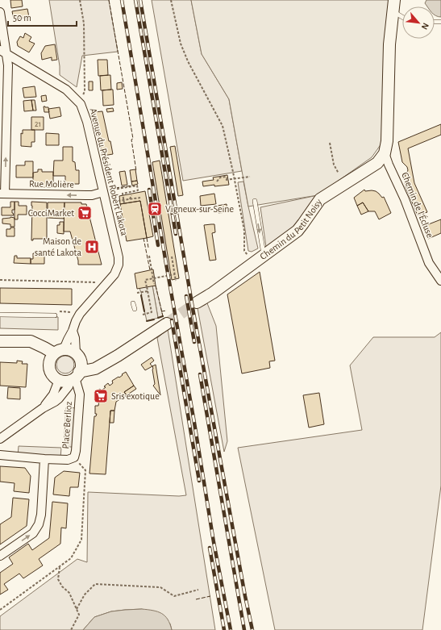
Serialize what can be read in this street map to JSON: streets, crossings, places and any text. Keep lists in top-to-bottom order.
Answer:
{
  "streets": {
    "street": [
      "Avenue du Président Robert Lakota",
      "Rue Molière",
      "Chemin de l'Écluse",
      "Chemin du Petit Noisy",
      "Place Berlioz"
    ]
  },
  "crossings": [
    ["Avenue du Président Robert Lakota", "Rue Molière"],
    ["Chemin de l'Écluse", "Chemin du Petit Noisy"]
  ],
  "one_way": ["Rue Molière"],
  "places": {
    "station": ["Vigneux-sur-Seine"],
    "supermarket": ["CocciMarket", "Sris exotique"],
    "hospital": ["Maison de santé Lakota"]
  },
  "house_numbers": ["21"],
  "scale_bar": "50 m",
  "north": "bottom right"
}
